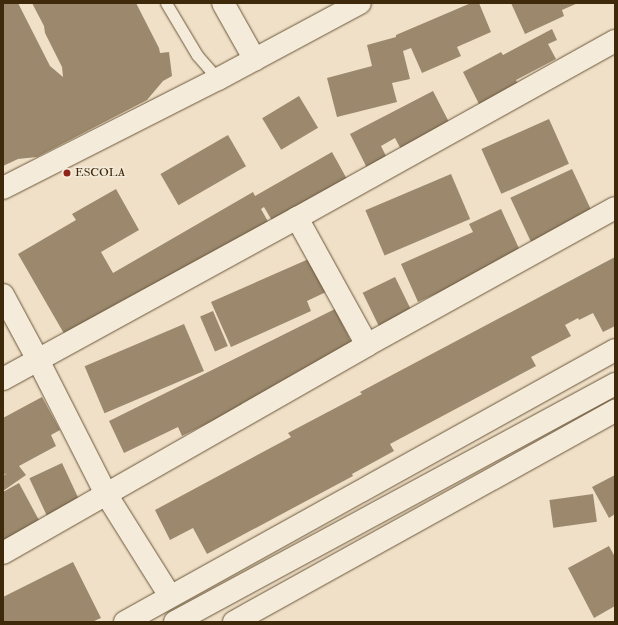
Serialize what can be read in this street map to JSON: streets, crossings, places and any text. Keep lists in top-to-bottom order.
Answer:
{
  "places": ["ESCOLA"]
}
